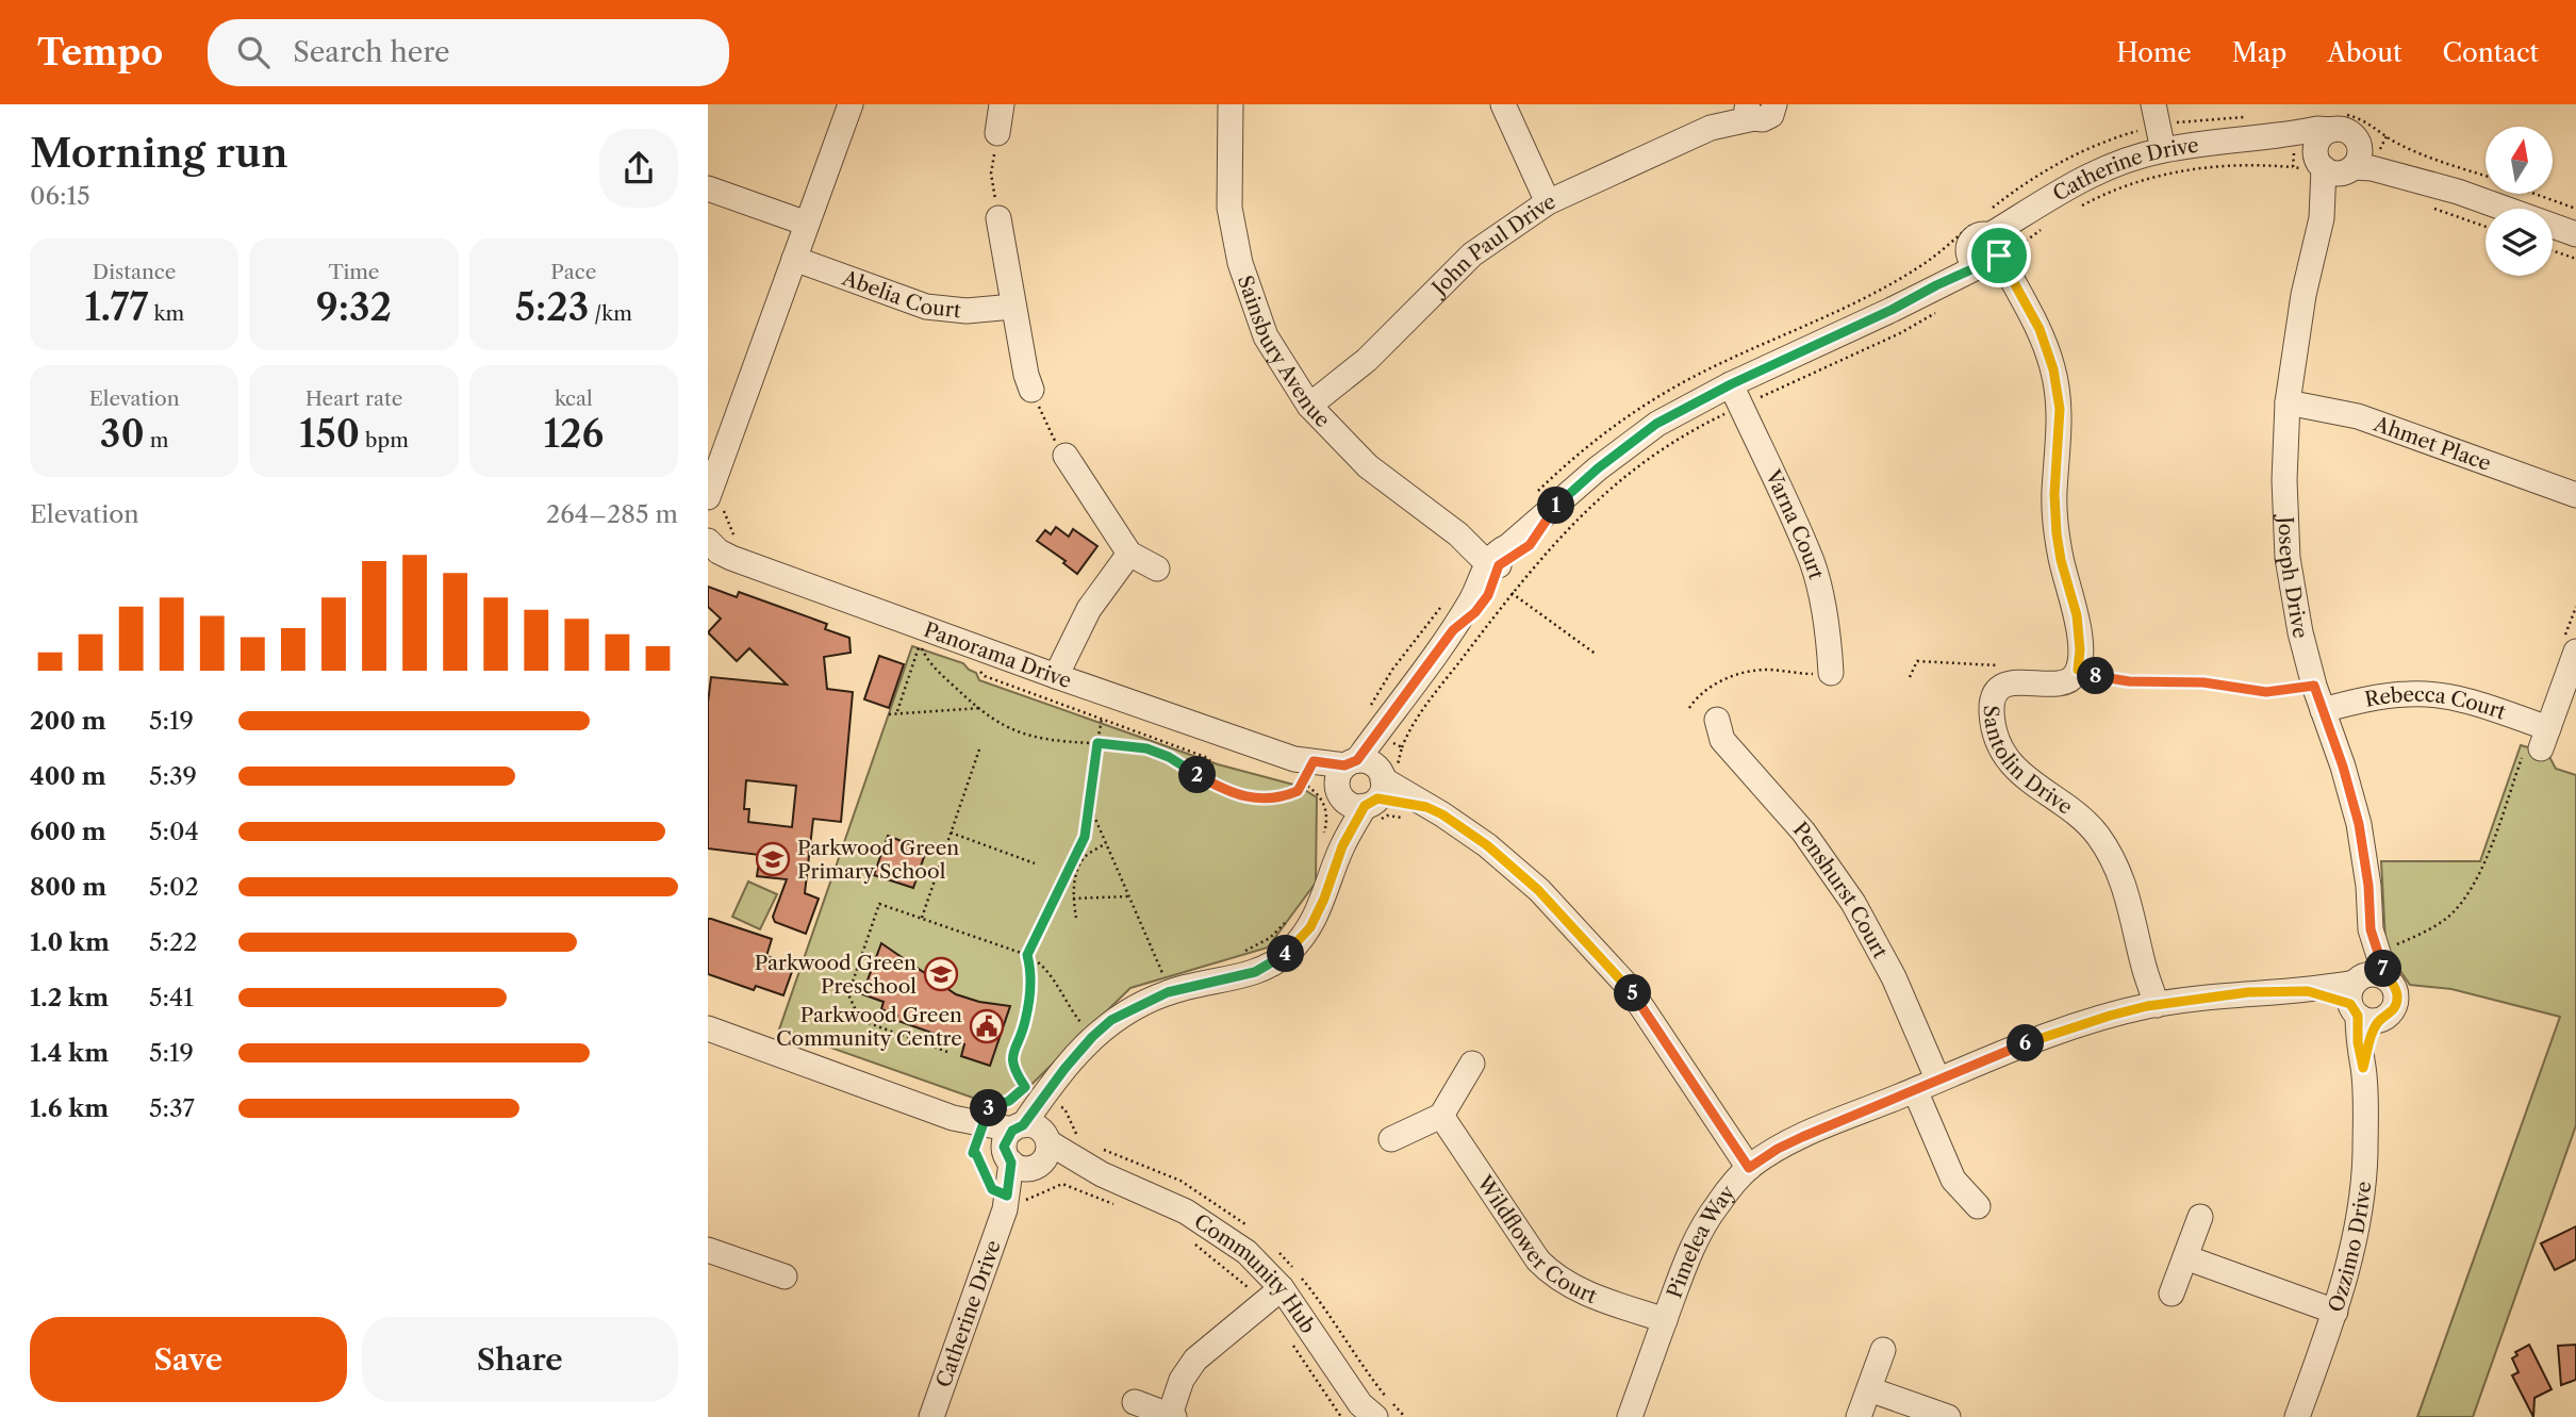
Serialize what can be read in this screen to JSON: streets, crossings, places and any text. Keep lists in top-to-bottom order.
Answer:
{
  "streets": {
    "street": [
      "Catherine Drive",
      "John Paul Drive",
      "Abelia Court",
      "Sainsbury Avenue",
      "Ahmet Place",
      "Varna Court",
      "Joseph Drive",
      "Panorama Drive",
      "Rebecca Court",
      "Santolin Drive",
      "Penshurst Court",
      "Wildflower Court",
      "Pimelea Way",
      "Ozzimo Drive",
      "Community Hub"
    ]
  },
  "crossings": [
    ["Catherine Drive", "Sainsbury Avenue"],
    ["Catherine Drive", "Varna Court"],
    ["Catherine Drive", "Joseph Drive"],
    ["Catherine Drive", "Community Hub"],
    ["John Paul Drive", "Sainsbury Avenue"],
    ["Ahmet Place", "Joseph Drive"],
    ["Joseph Drive", "Rebecca Court"],
    ["Joseph Drive", "Pimelea Way"],
    ["Joseph Drive", "Ozzimo Drive"],
    ["Santolin Drive", "Pimelea Way"],
    ["Penshurst Court", "Pimelea Way"],
    ["Wildflower Court", "Pimelea Way"],
    ["Pimelea Way", "Ozzimo Drive"]
  ],
  "places": {
    "school or university": ["Parkwood Green Primary School", "Parkwood Green Preschool"],
    "public building": ["Parkwood Green Community Centre"]
  },
  "north": "top",
  "page": {
    "header": "Tempo",
    "search": "Search here",
    "nav": [
      "Home",
      "Map",
      "About",
      "Contact"
    ],
    "heading": ["Morning run", "06:15"],
    "stats": [
      ["Distance", "1.77 km"],
      ["Time", "9:32"],
      ["Pace", "5:23 /km"],
      ["Elevation", "30 m"],
      ["Heart rate", "150 bpm"],
      ["kcal", "126"]
    ],
    "chart": ["Elevation", "264–285 m"],
    "pins": [
      "1",
      "8",
      "2",
      "4",
      "7",
      "5",
      "6",
      "3"
    ],
    "list": [
      {
        "name": "200 m",
        "note": "5:19"
      },
      {
        "name": "400 m",
        "note": "5:39"
      },
      {
        "name": "600 m",
        "note": "5:04"
      },
      {
        "name": "800 m",
        "note": "5:02"
      },
      {
        "name": "1.0 km",
        "note": "5:22"
      },
      {
        "name": "1.2 km",
        "note": "5:41"
      },
      {
        "name": "1.4 km",
        "note": "5:19"
      },
      {
        "name": "1.6 km",
        "note": "5:37"
      }
    ],
    "buttons": ["Save", "Share"]
  }
}
